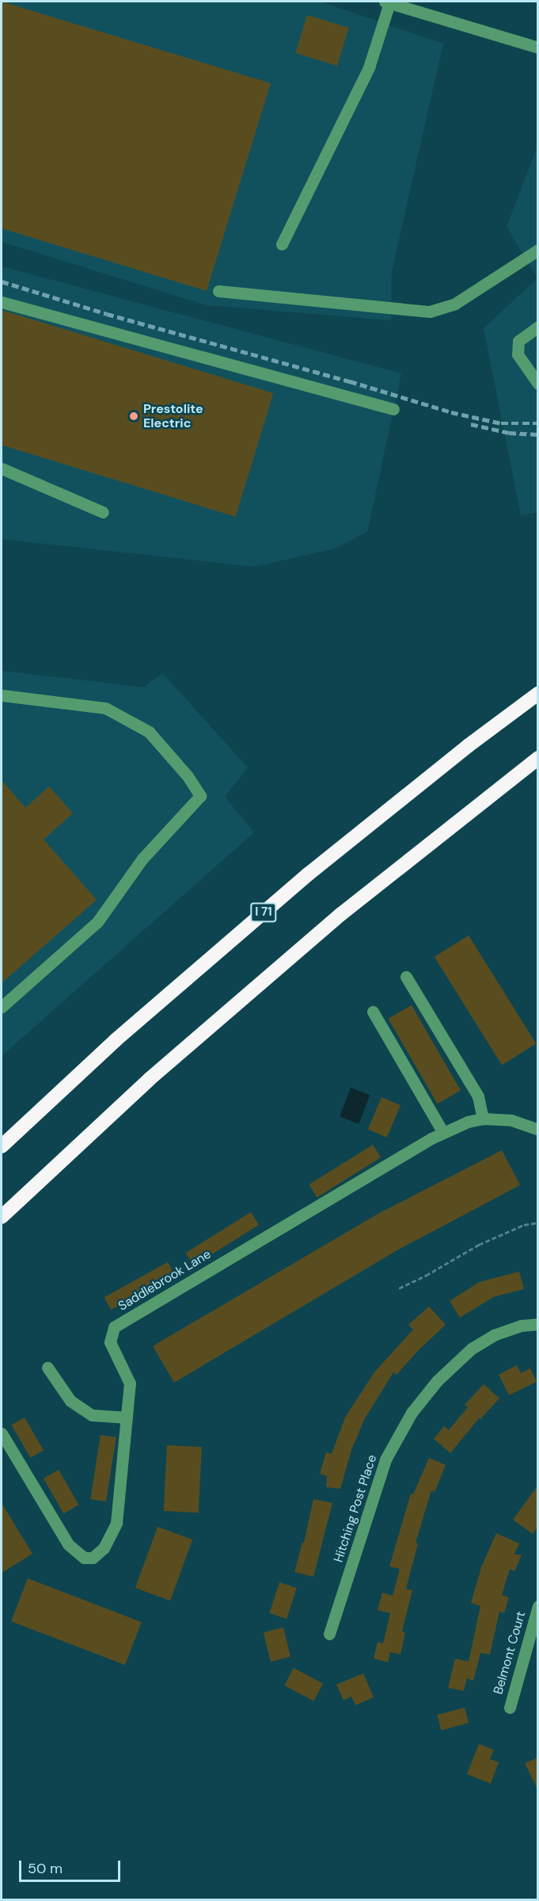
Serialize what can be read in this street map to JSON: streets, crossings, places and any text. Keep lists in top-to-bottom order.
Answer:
{
  "streets": {
    "highway": ["I 71"],
    "street": ["Saddlebrook Lane", "Hitching Post Place", "Belmont Court"]
  },
  "places": ["Prestolite Electric"],
  "scale_bar": "50 m"
}
